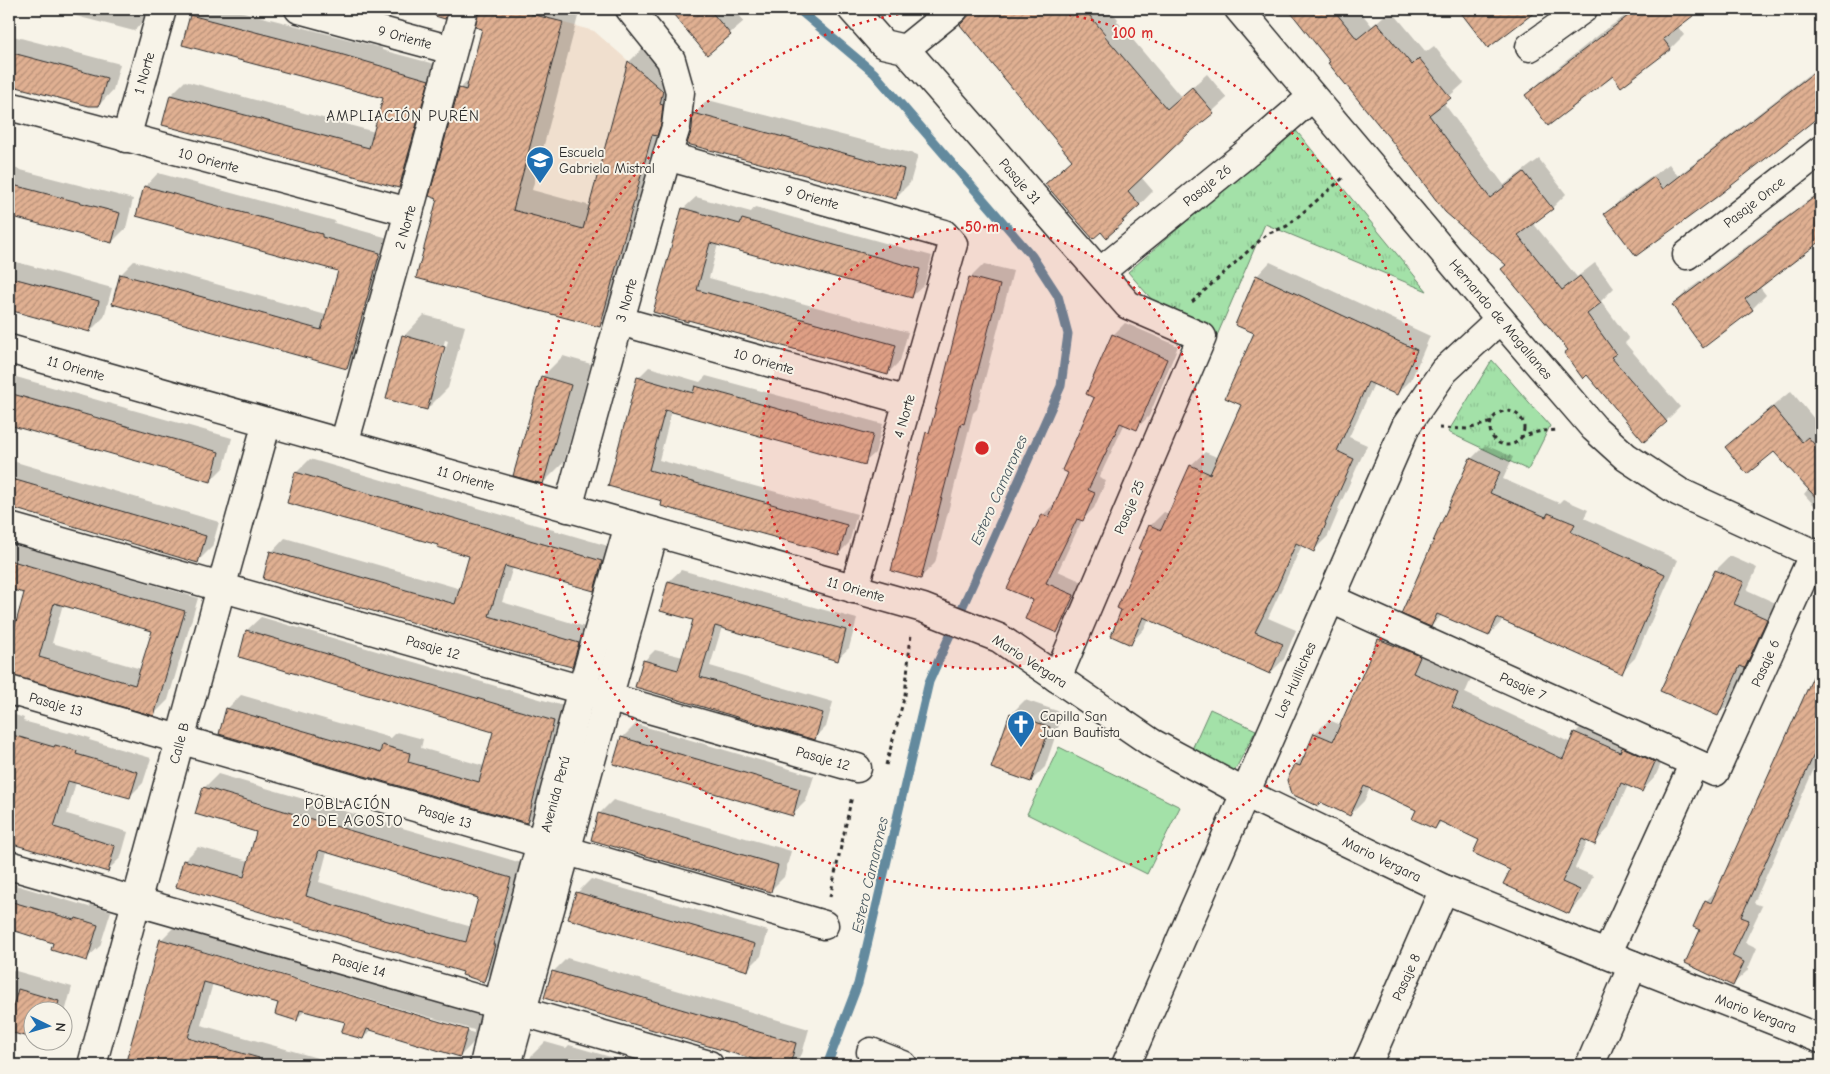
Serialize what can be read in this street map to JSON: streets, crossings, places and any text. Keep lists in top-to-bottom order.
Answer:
{
  "streets": {
    "street": [
      "9 Oriente",
      "1 Norte",
      "10 Oriente",
      "Pasaje 31",
      "Pasaje 26",
      "Pasaje Once",
      "2 Norte",
      "3 Norte",
      "Hernando de Magallanes",
      "11 Oriente",
      "4 Norte",
      "Pasaje 25",
      "Pasaje 12",
      "Mario Vergara",
      "Pasaje 6",
      "Los Huilliches",
      "Pasaje 7",
      "Pasaje 13",
      "Calle B",
      "Avenida Perú",
      "Pasaje 14",
      "Pasaje 8"
    ]
  },
  "crossings": [
    ["9 Oriente", "2 Norte"],
    ["9 Oriente", "3 Norte"],
    ["9 Oriente", "4 Norte"],
    ["1 Norte", "10 Oriente"],
    ["10 Oriente", "2 Norte"],
    ["10 Oriente", "3 Norte"],
    ["10 Oriente", "4 Norte"],
    ["Pasaje 31", "Pasaje 26"],
    ["Pasaje 31", "Pasaje 25"],
    ["Pasaje 26", "Hernando de Magallanes"],
    ["2 Norte", "11 Oriente"],
    ["3 Norte", "11 Oriente"],
    ["Hernando de Magallanes", "Pasaje 6"],
    ["Hernando de Magallanes", "Los Huilliches"],
    ["11 Oriente", "4 Norte"],
    ["11 Oriente", "Mario Vergara"],
    ["11 Oriente", "Calle B"],
    ["11 Oriente", "Avenida Perú"],
    ["Pasaje 25", "Mario Vergara"],
    ["Pasaje 12", "Calle B"],
    ["Pasaje 12", "Avenida Perú"],
    ["Mario Vergara", "Pasaje 6"],
    ["Mario Vergara", "Los Huilliches"],
    ["Mario Vergara", "Pasaje 8"],
    ["Pasaje 6", "Pasaje 7"],
    ["Los Huilliches", "Pasaje 7"],
    ["Pasaje 13", "Calle B"],
    ["Pasaje 13", "Avenida Perú"],
    ["Calle B", "Pasaje 14"],
    ["Avenida Perú", "Pasaje 14"]
  ],
  "districts": ["AMPLIACIÓN PURÉN", "POBLACIÓN 20 DE AGOSTO"],
  "water": ["Estero Camarones"],
  "places": {
    "school or university": ["Escuela Gabriela Mistral"],
    "church": ["Capilla San Juan Bautista"]
  },
  "north": "right",
  "rings": ["100 m", "50 m"]
}
